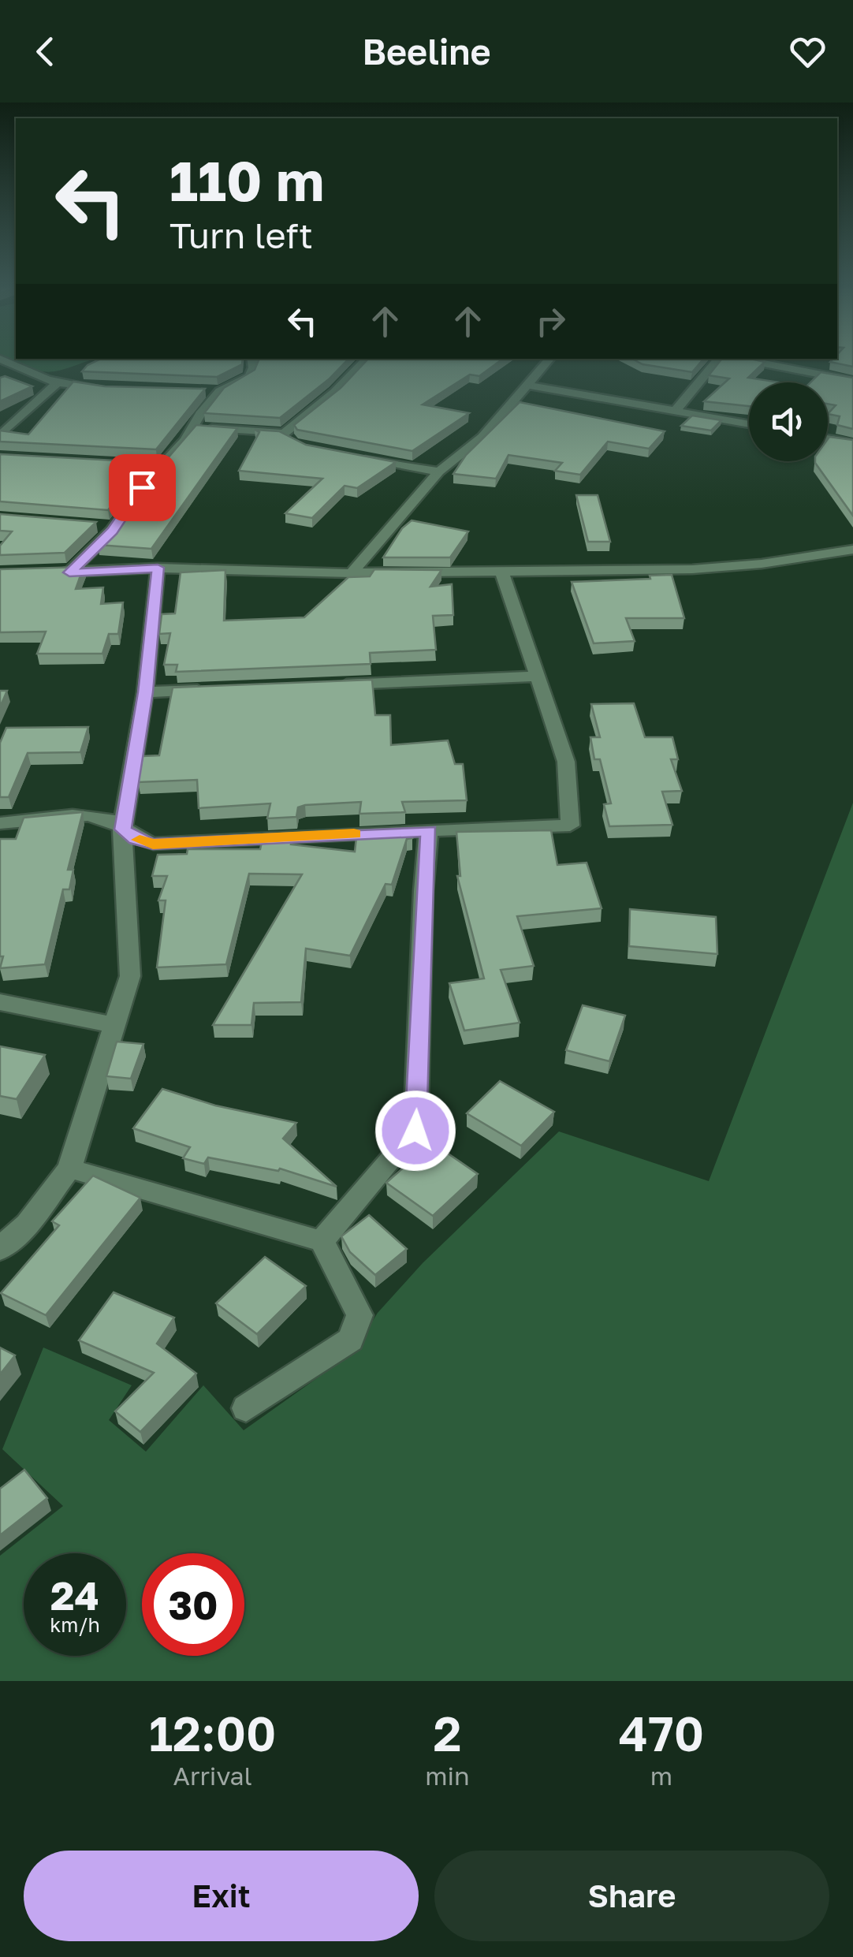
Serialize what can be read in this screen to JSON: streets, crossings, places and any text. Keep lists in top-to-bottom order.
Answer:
{
  "page": {
    "header": "Beeline",
    "turn": ["110 m", "Turn left"],
    "speed": "24 km/h",
    "limit": "30",
    "eta": [
      "12:00",
      "Arrival",
      "2",
      "min",
      "470",
      "m"
    ],
    "buttons": ["Exit", "Share"]
  }
}
